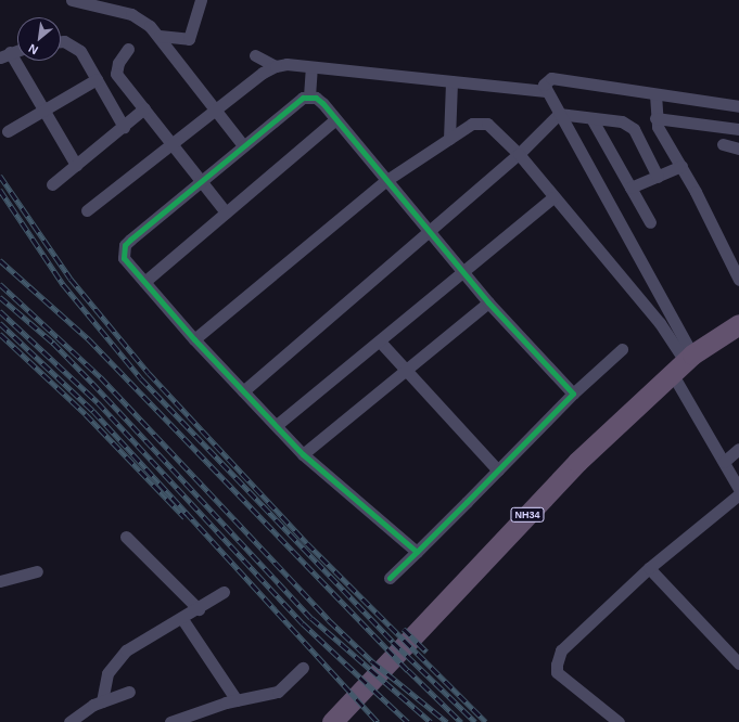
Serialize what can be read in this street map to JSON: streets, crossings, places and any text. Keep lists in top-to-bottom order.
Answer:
{
  "streets": {
    "highway": ["NH34"]
  },
  "north": "bottom left"
}
